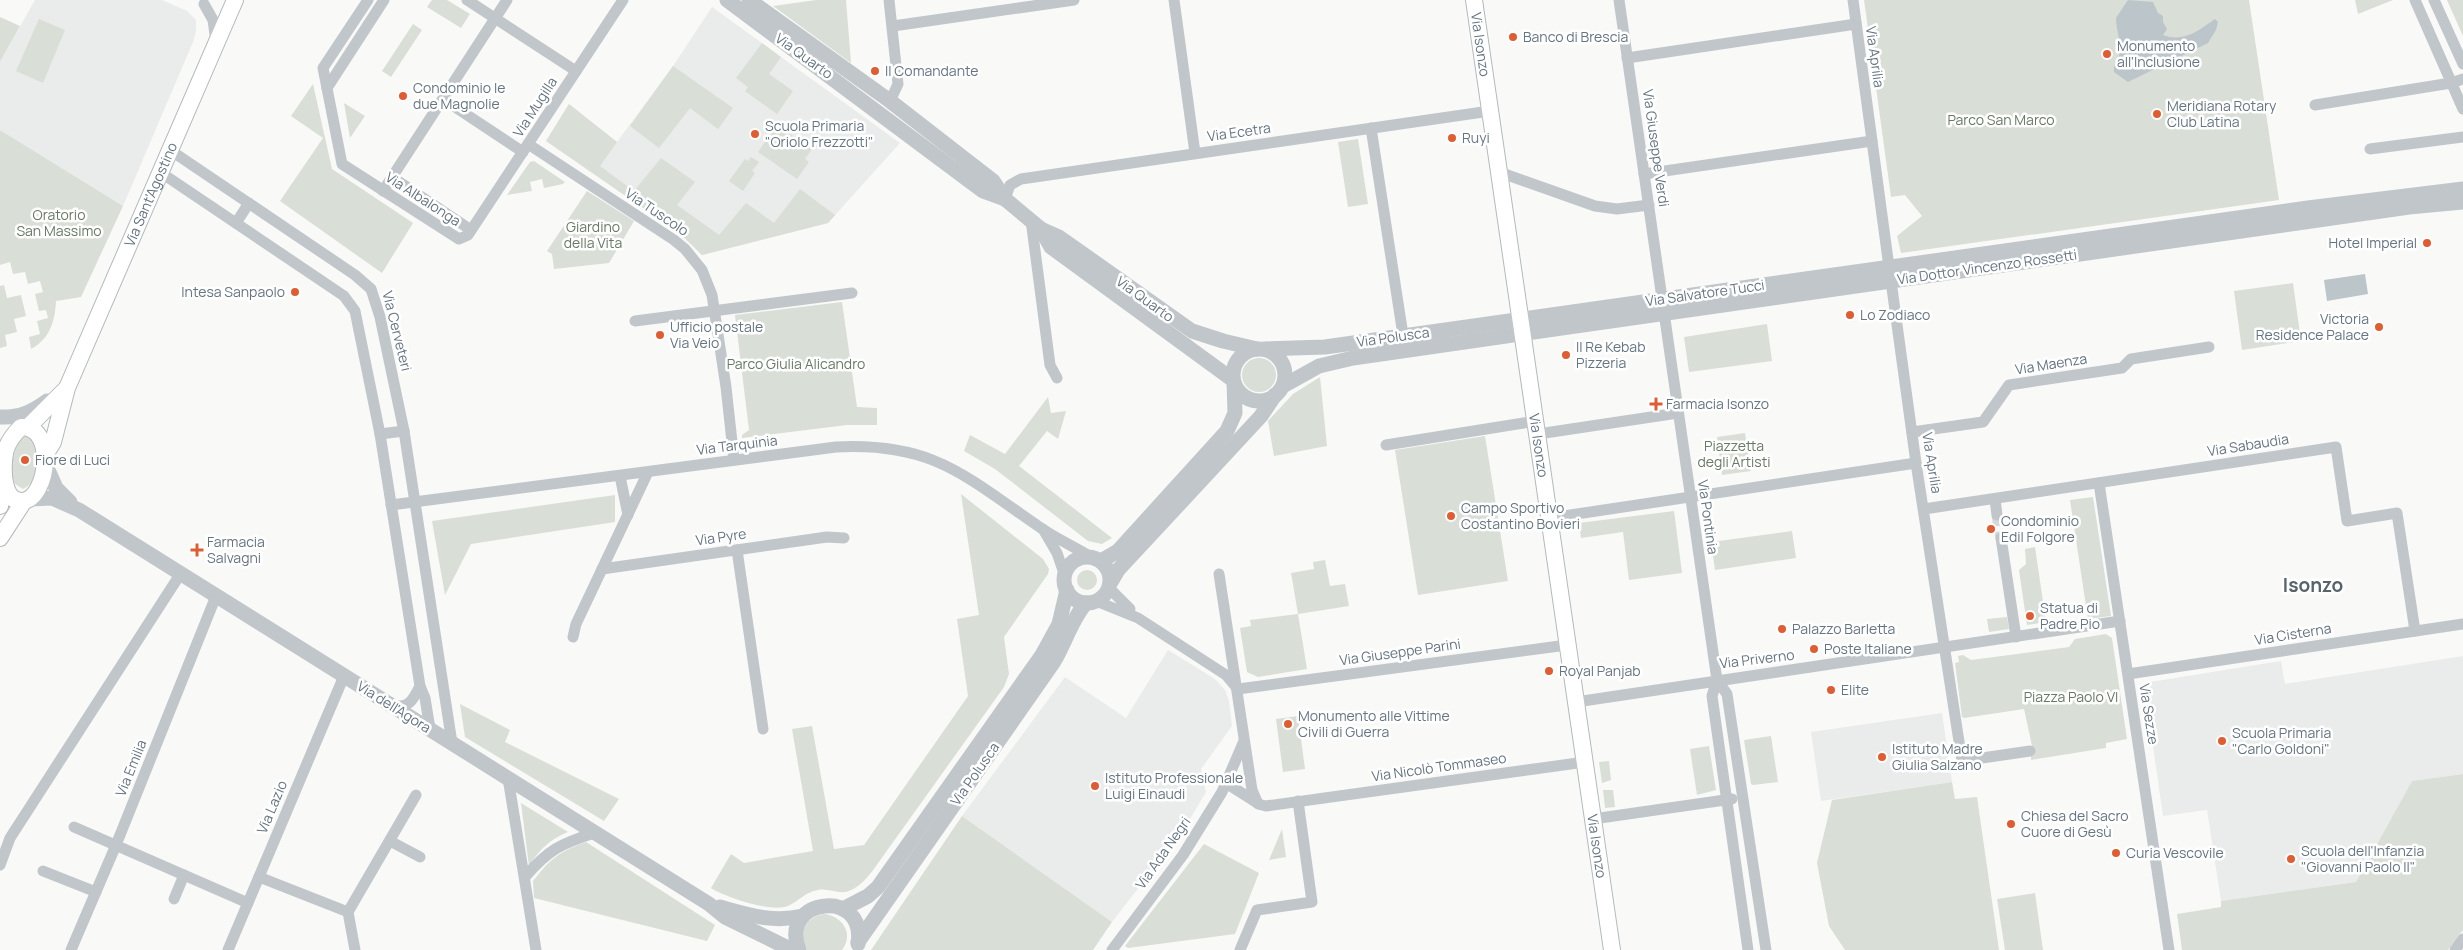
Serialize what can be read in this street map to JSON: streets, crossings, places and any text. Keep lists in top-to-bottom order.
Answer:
{
  "streets": {
    "main road": ["Via Isonzo", "Via Sant'Agostino"],
    "street": [
      "Via Quarto",
      "Via Aprilia",
      "Via Mugilla",
      "Via Ecetra",
      "Via Giuseppe Verdi",
      "Via Albalonga",
      "Via Tuscolo",
      "Via Dottor Vincenzo Rossetti",
      "Via Salvatore Tucci",
      "Via Cerveteri",
      "Via Polusca",
      "Via Maenza",
      "Via Tarquinia",
      "Via Sabaudia",
      "Via Pontinia",
      "Via Pyre",
      "Via Cisterna",
      "Via Giuseppe Parini",
      "Via Priverno",
      "Via dell'Agora",
      "Via Sezze",
      "Via Nicolò Tommaseo",
      "Via Emilia",
      "Via Lazio",
      "Via Ada Negri"
    ]
  },
  "crossings": [
    ["Via Isonzo", "Via Ecetra"],
    ["Via Isonzo", "Via Salvatore Tucci"],
    ["Via Isonzo", "Via Polusca"],
    ["Via Isonzo", "Via Giuseppe Parini"],
    ["Via Isonzo", "Via Priverno"],
    ["Via Isonzo", "Via Nicolò Tommaseo"],
    ["Via Quarto", "Via Ecetra"],
    ["Via Quarto", "Via Polusca"],
    ["Via Aprilia", "Via Dottor Vincenzo Rossetti"],
    ["Via Aprilia", "Via Salvatore Tucci"],
    ["Via Aprilia", "Via Maenza"],
    ["Via Aprilia", "Via Sabaudia"],
    ["Via Aprilia", "Via Priverno"],
    ["Via Mugilla", "Via Albalonga"],
    ["Via Mugilla", "Via Tuscolo"],
    ["Via Giuseppe Verdi", "Via Salvatore Tucci"],
    ["Via Giuseppe Verdi", "Via Pontinia"],
    ["Via Sant'Agostino", "Via Cerveteri"],
    ["Via Sant'Agostino", "Via dell'Agora"],
    ["Via Tuscolo", "Via Tarquinia"],
    ["Via Dottor Vincenzo Rossetti", "Via Salvatore Tucci"],
    ["Via Salvatore Tucci", "Via Polusca"],
    ["Via Salvatore Tucci", "Via Pontinia"],
    ["Via Cerveteri", "Via Tarquinia"],
    ["Via Cerveteri", "Via dell'Agora"],
    ["Via Polusca", "Via Tarquinia"],
    ["Via Polusca", "Via dell'Agora"],
    ["Via Sabaudia", "Via Cisterna"],
    ["Via Sabaudia", "Via Sezze"],
    ["Via Pontinia", "Via Priverno"],
    ["Via Cisterna", "Via Sezze"],
    ["Via Priverno", "Via Sezze"],
    ["Via dell'Agora", "Via Emilia"],
    ["Via dell'Agora", "Via Lazio"]
  ],
  "districts": ["Isonzo"],
  "parks": [
    "Parco San Marco",
    "Oratorio San Massimo",
    "Giardino della Vita",
    "Parco Giulia Alicandro",
    "Piazzetta degli Artisti",
    "Piazza Paolo VI"
  ],
  "places": {
    "other": [
      "Banco di Brescia",
      "Monumento all'Inclusione",
      "Il Comandante",
      "Condominio le due Magnolie",
      "Meridiana Rotary Club Latina",
      "Scuola Primaria \"Oriolo Frezzotti\"",
      "Ruyi",
      "Hotel Imperial",
      "Intesa Sanpaolo",
      "Lo Zodiaco",
      "Victoria Residence Palace",
      "Ufficio postale Via Veio",
      "Il Re Kebab Pizzeria",
      "Fiore di Luci",
      "Campo Sportivo Costantino Bovieri",
      "Condominio Edil Folgore",
      "Statua di Padre Pio",
      "Palazzo Barletta",
      "Poste Italiane",
      "Royal Panjab",
      "Elite",
      "Monumento alle Vittime Civili di Guerra",
      "Scuola Primaria \"Carlo Goldoni\"",
      "Istituto Madre Giulia Salzano",
      "Istituto Professionale Luigi Einaudi",
      "Chiesa del Sacro Cuore di Gesù",
      "Curia Vescovile",
      "Scuola dell'Infanzia \"Giovanni Paolo II\""
    ],
    "health": ["Farmacia Isonzo", "Farmacia Salvagni"]
  }
}
